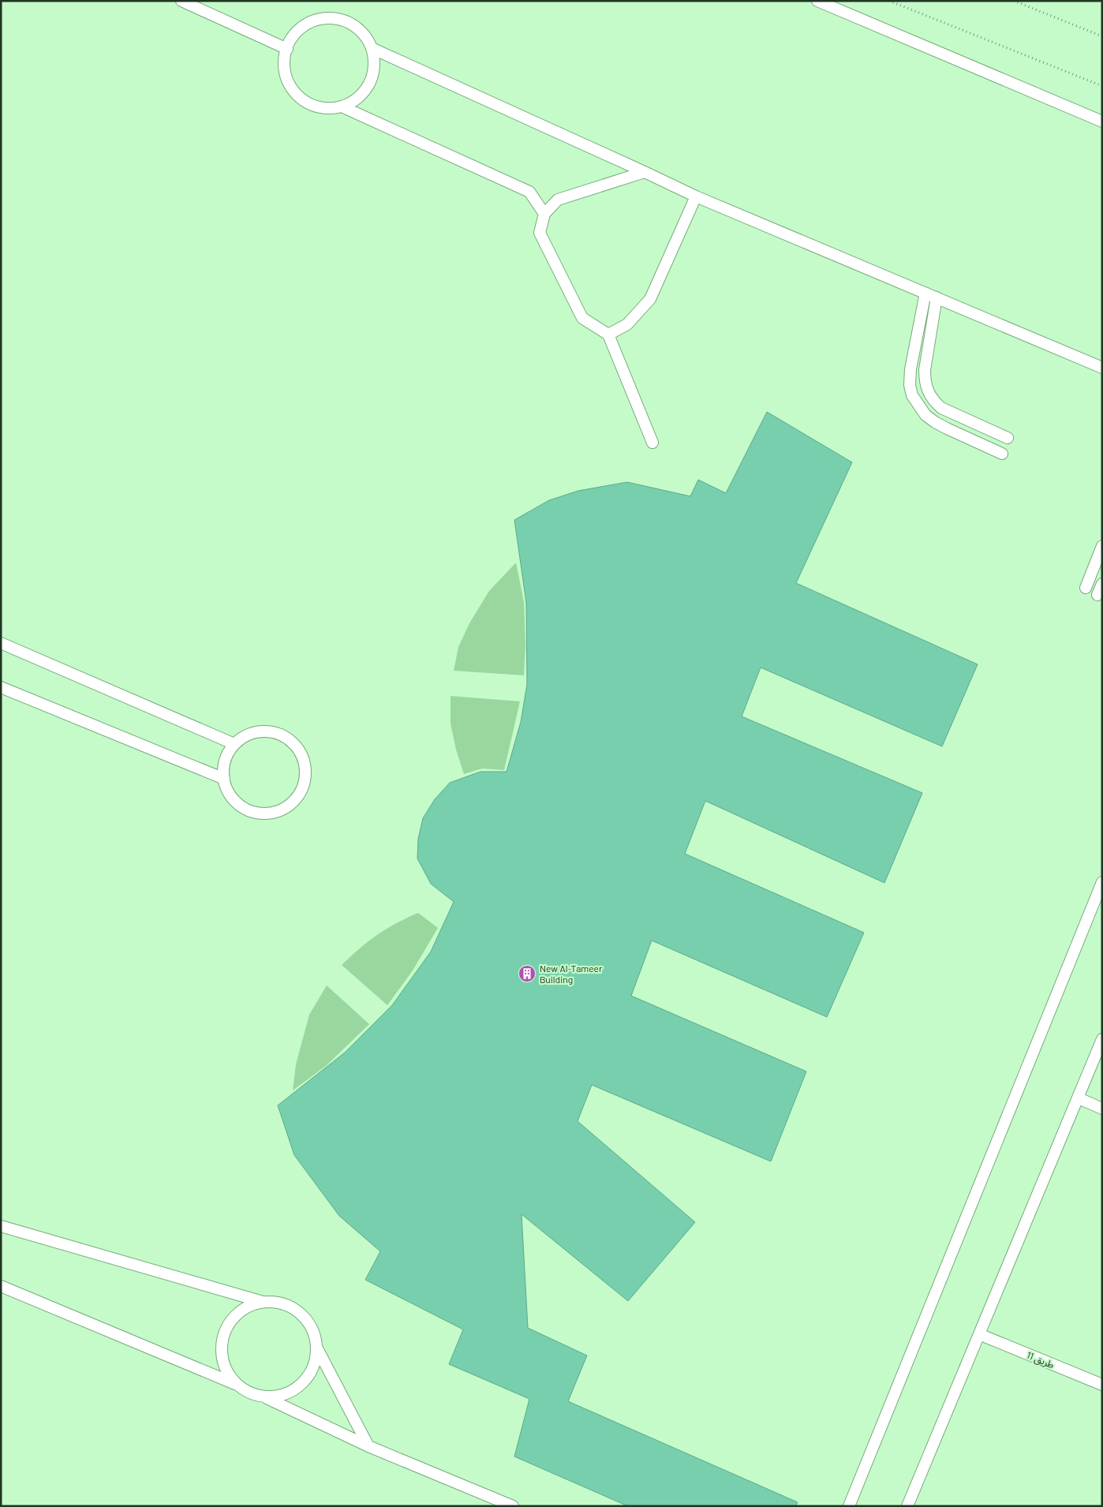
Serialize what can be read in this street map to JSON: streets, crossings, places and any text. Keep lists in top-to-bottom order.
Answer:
{
  "streets": {
    "lane": ["طريق 11"]
  },
  "places": {
    "building": ["New Al-Tameer Building"]
  }
}
